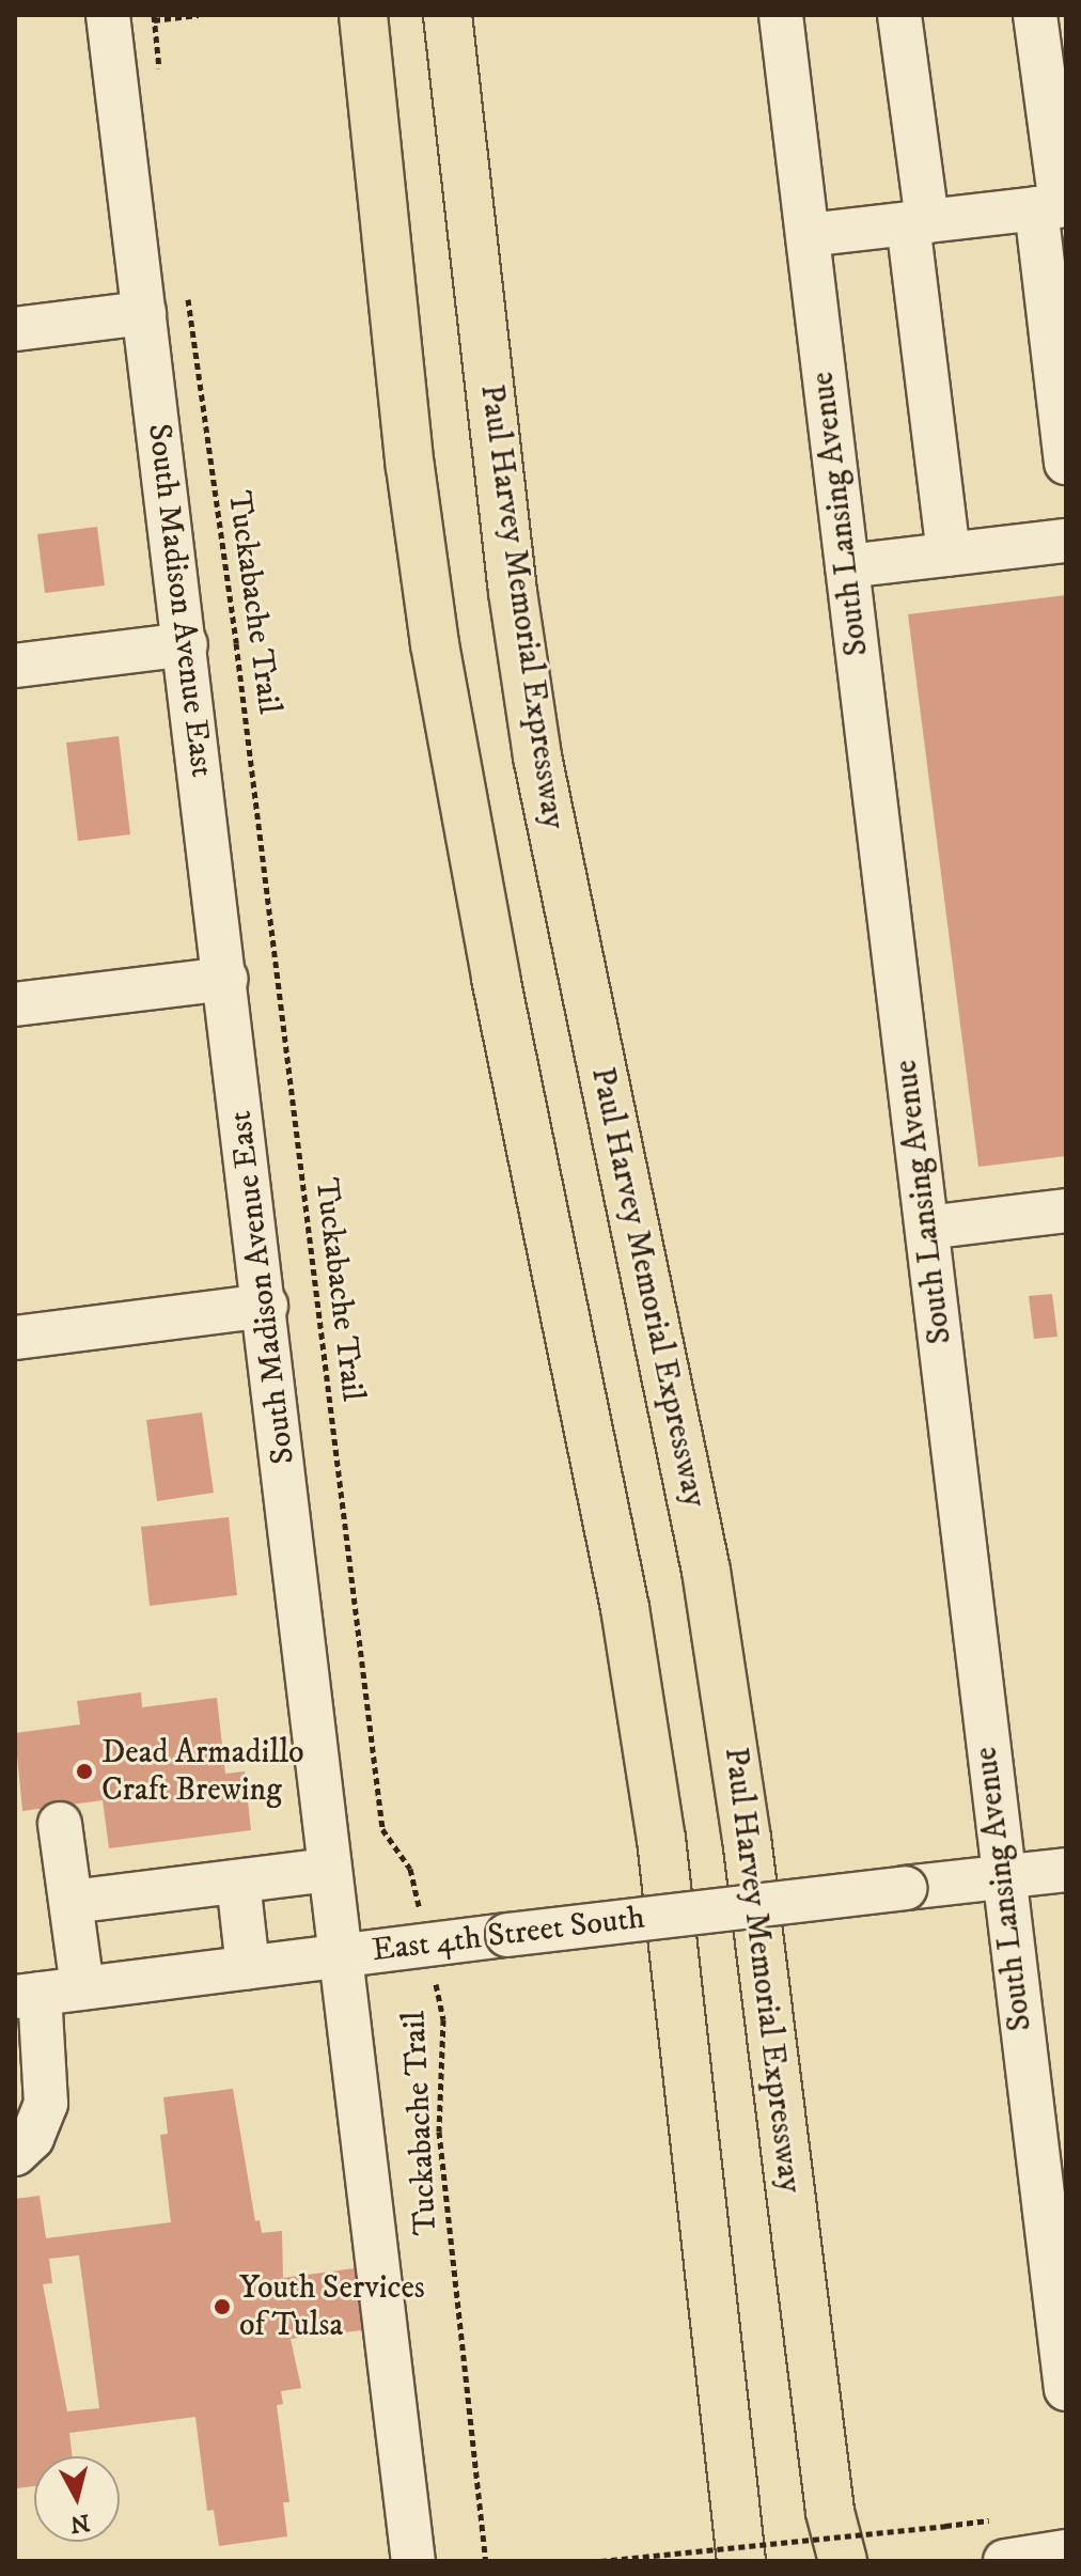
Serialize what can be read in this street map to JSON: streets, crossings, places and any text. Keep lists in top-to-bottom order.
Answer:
{
  "streets": {
    "highway": ["Paul Harvey Memorial Expressway"],
    "street": ["South Lansing Avenue", "South Madison Avenue East", "East 4th Street South"],
    "path": ["Tuckabache Trail"]
  },
  "crossings": [
    ["South Lansing Avenue", "East 4th Street South"],
    ["South Madison Avenue East", "East 4th Street South"],
    ["Tuckabache Trail", "East 4th Street South"]
  ],
  "places": ["Dead Armadillo Craft Brewing", "Youth Services of Tulsa"],
  "north": "bottom"
}
